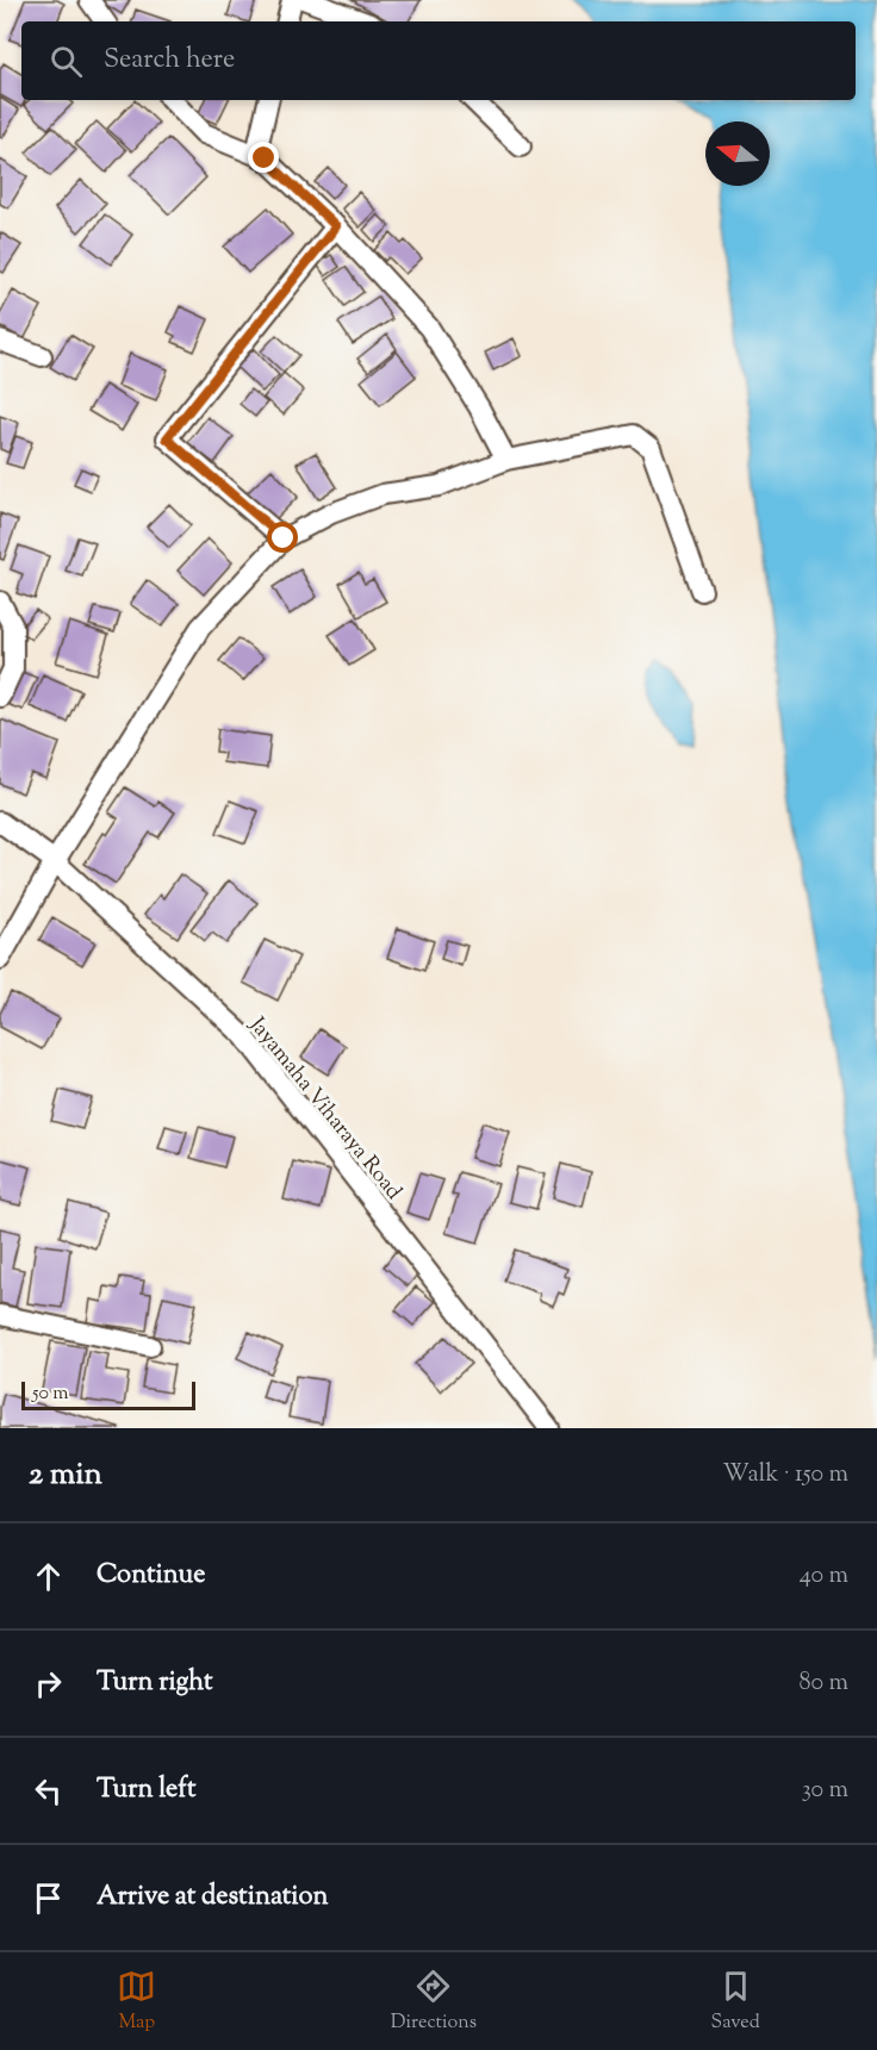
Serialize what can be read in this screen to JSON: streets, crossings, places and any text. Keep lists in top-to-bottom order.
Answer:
{
  "streets": {
    "street": ["Jayamaha Viharaya Road"]
  },
  "scale_bar": "50 m",
  "north": "left",
  "page": {
    "search": "Search here",
    "scale": "50 m",
    "heading": ["2 min", "Walk · 150 m"],
    "list": [
      ["Continue", "40 m"],
      ["Turn right", "80 m"],
      ["Turn left", "30 m"],
      "Arrive at destination"
    ],
    "nav": ["Map", "Directions", "Saved"]
  }
}
